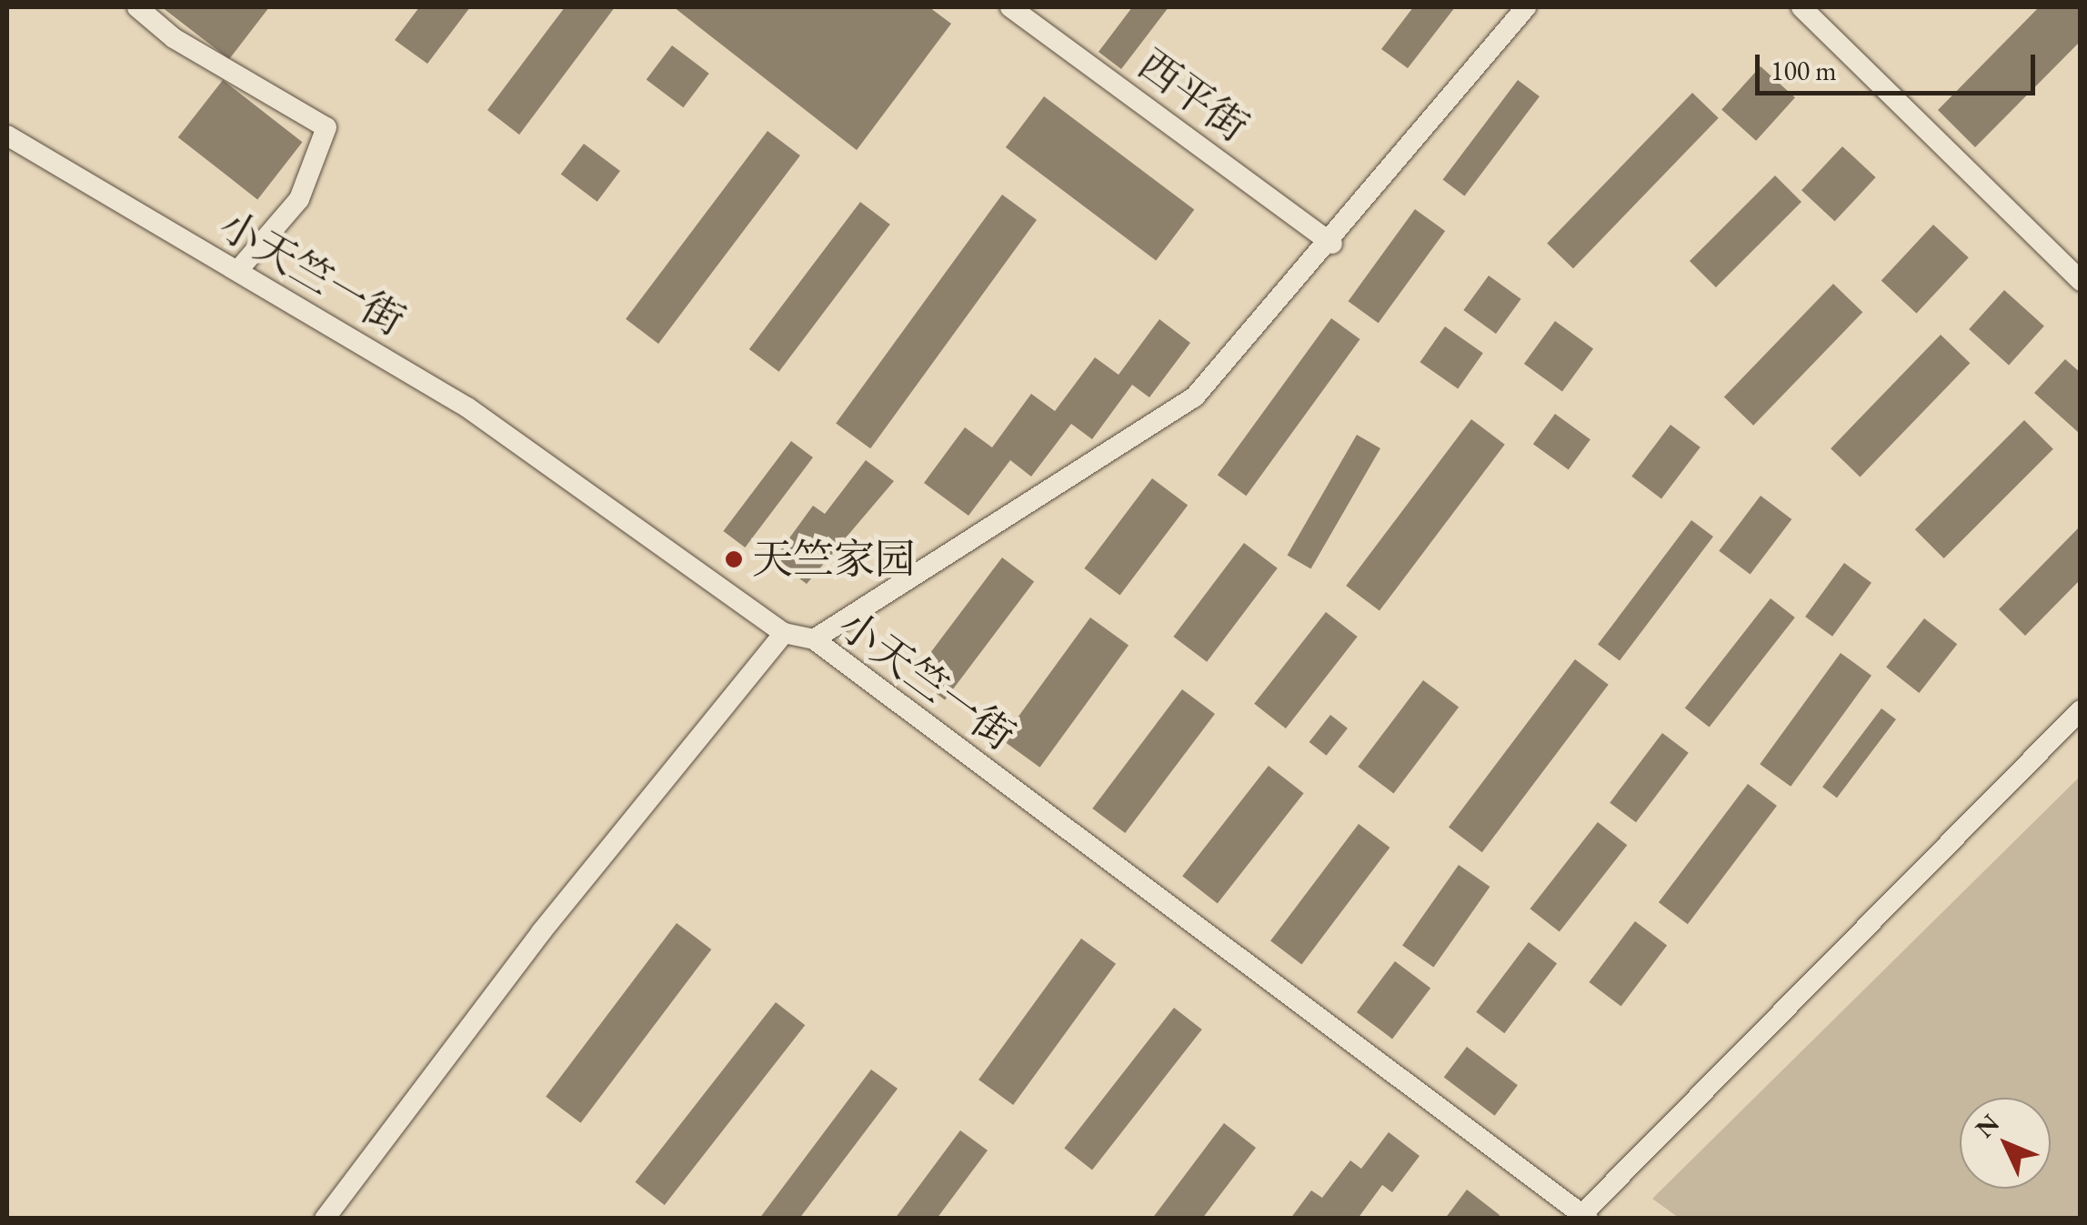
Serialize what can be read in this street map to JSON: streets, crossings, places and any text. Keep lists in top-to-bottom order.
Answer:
{
  "streets": {
    "street": ["西平街", "小天竺一街"]
  },
  "places": ["天竺家园"],
  "scale_bar": "100 m",
  "north": "top left"
}
